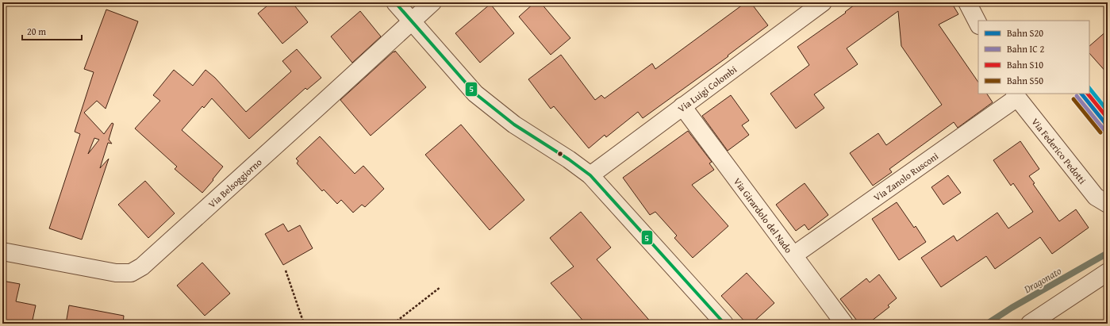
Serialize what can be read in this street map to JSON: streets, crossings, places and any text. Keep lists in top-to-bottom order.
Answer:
{
  "streets": {
    "street": [
      "Via Luigi Colombi",
      "Via Federico Pedotti",
      "Via Zanolo Rusconi",
      "Via Belsoggiorno",
      "Via Girardolo del Nado"
    ]
  },
  "crossings": [
    ["Via Luigi Colombi", "Via Girardolo del Nado"],
    ["Via Federico Pedotti", "Via Zanolo Rusconi"],
    ["Via Zanolo Rusconi", "Via Girardolo del Nado"]
  ],
  "water": ["Dragonato"],
  "lines": [
    "transit line 5",
    "rail line S20",
    "rail line S10",
    "rail line S50"
  ],
  "legend": [
    "Bahn S20",
    "Bahn IC 2",
    "Bahn S10",
    "Bahn S50"
  ],
  "scale_bar": "20 m"
}
